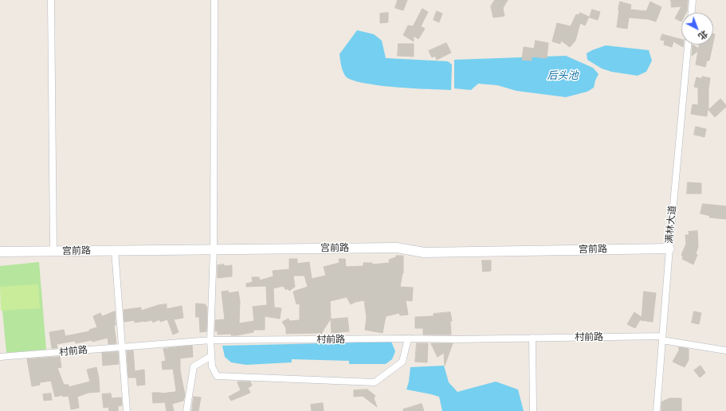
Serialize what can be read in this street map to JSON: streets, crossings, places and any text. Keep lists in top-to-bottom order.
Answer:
{
  "streets": {
    "street": ["满林大道", "宫前路", "村前路"]
  },
  "crossings": [
    ["满林大道", "宫前路"],
    ["满林大道", "村前路"]
  ],
  "water": ["后头池"],
  "north": "bottom right"
}
